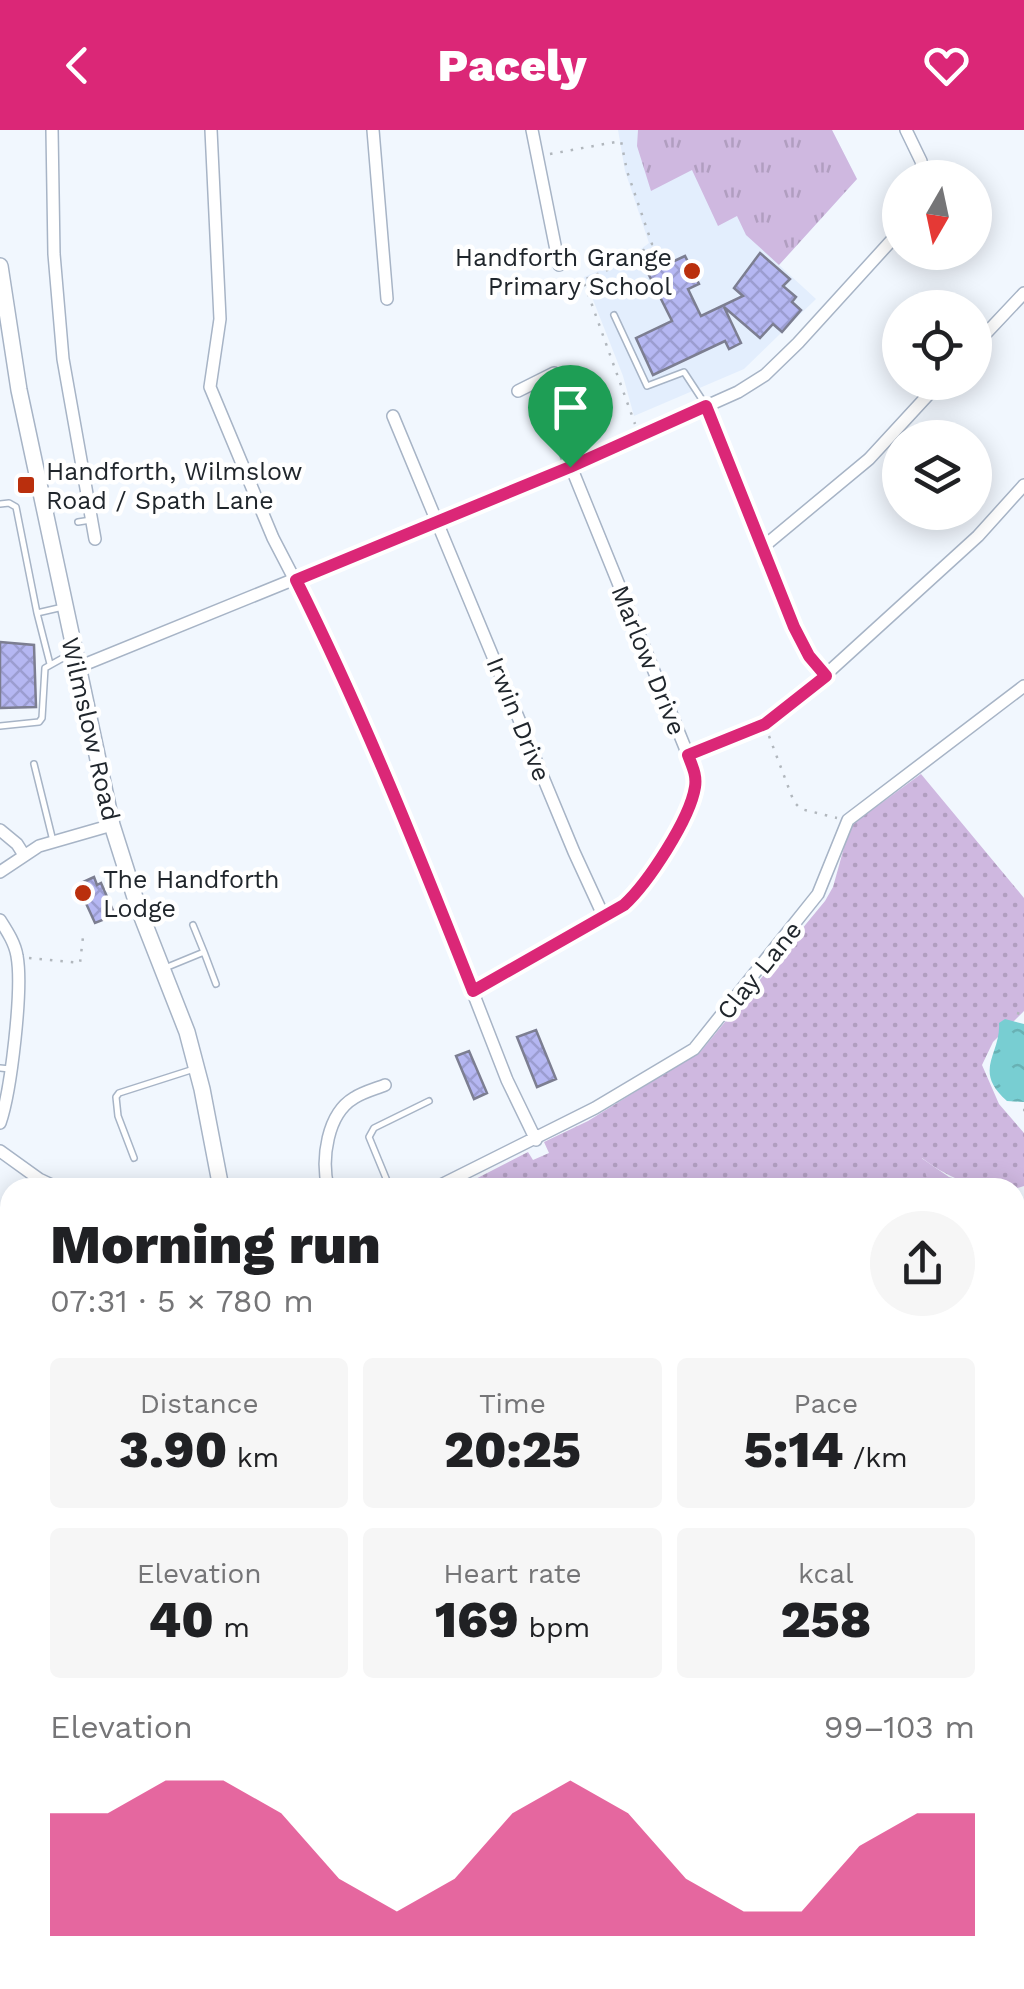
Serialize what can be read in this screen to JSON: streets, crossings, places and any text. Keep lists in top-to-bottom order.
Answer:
{
  "streets": {
    "main road": ["Wilmslow Road"],
    "street": ["Marlow Drive", "Irwin Drive", "Clay Lane"]
  },
  "crossings": [
    ["Marlow Drive", "Irwin Drive"]
  ],
  "places": {
    "other": ["Handforth Grange Primary School", "The Handforth Lodge"],
    "transit": ["Handforth, Wilmslow Road / Spath Lane"]
  },
  "north": "bottom",
  "page": {
    "header": "Pacely",
    "heading": ["Morning run", "07:31 · 5 × 780 m"],
    "stats": [
      ["Distance", "3.90 km"],
      ["Time", "20:25"],
      ["Pace", "5:14 /km"],
      ["Elevation", "40 m"],
      ["Heart rate", "169 bpm"],
      ["kcal", "258"]
    ],
    "chart": ["Elevation", "99–103 m"]
  }
}
